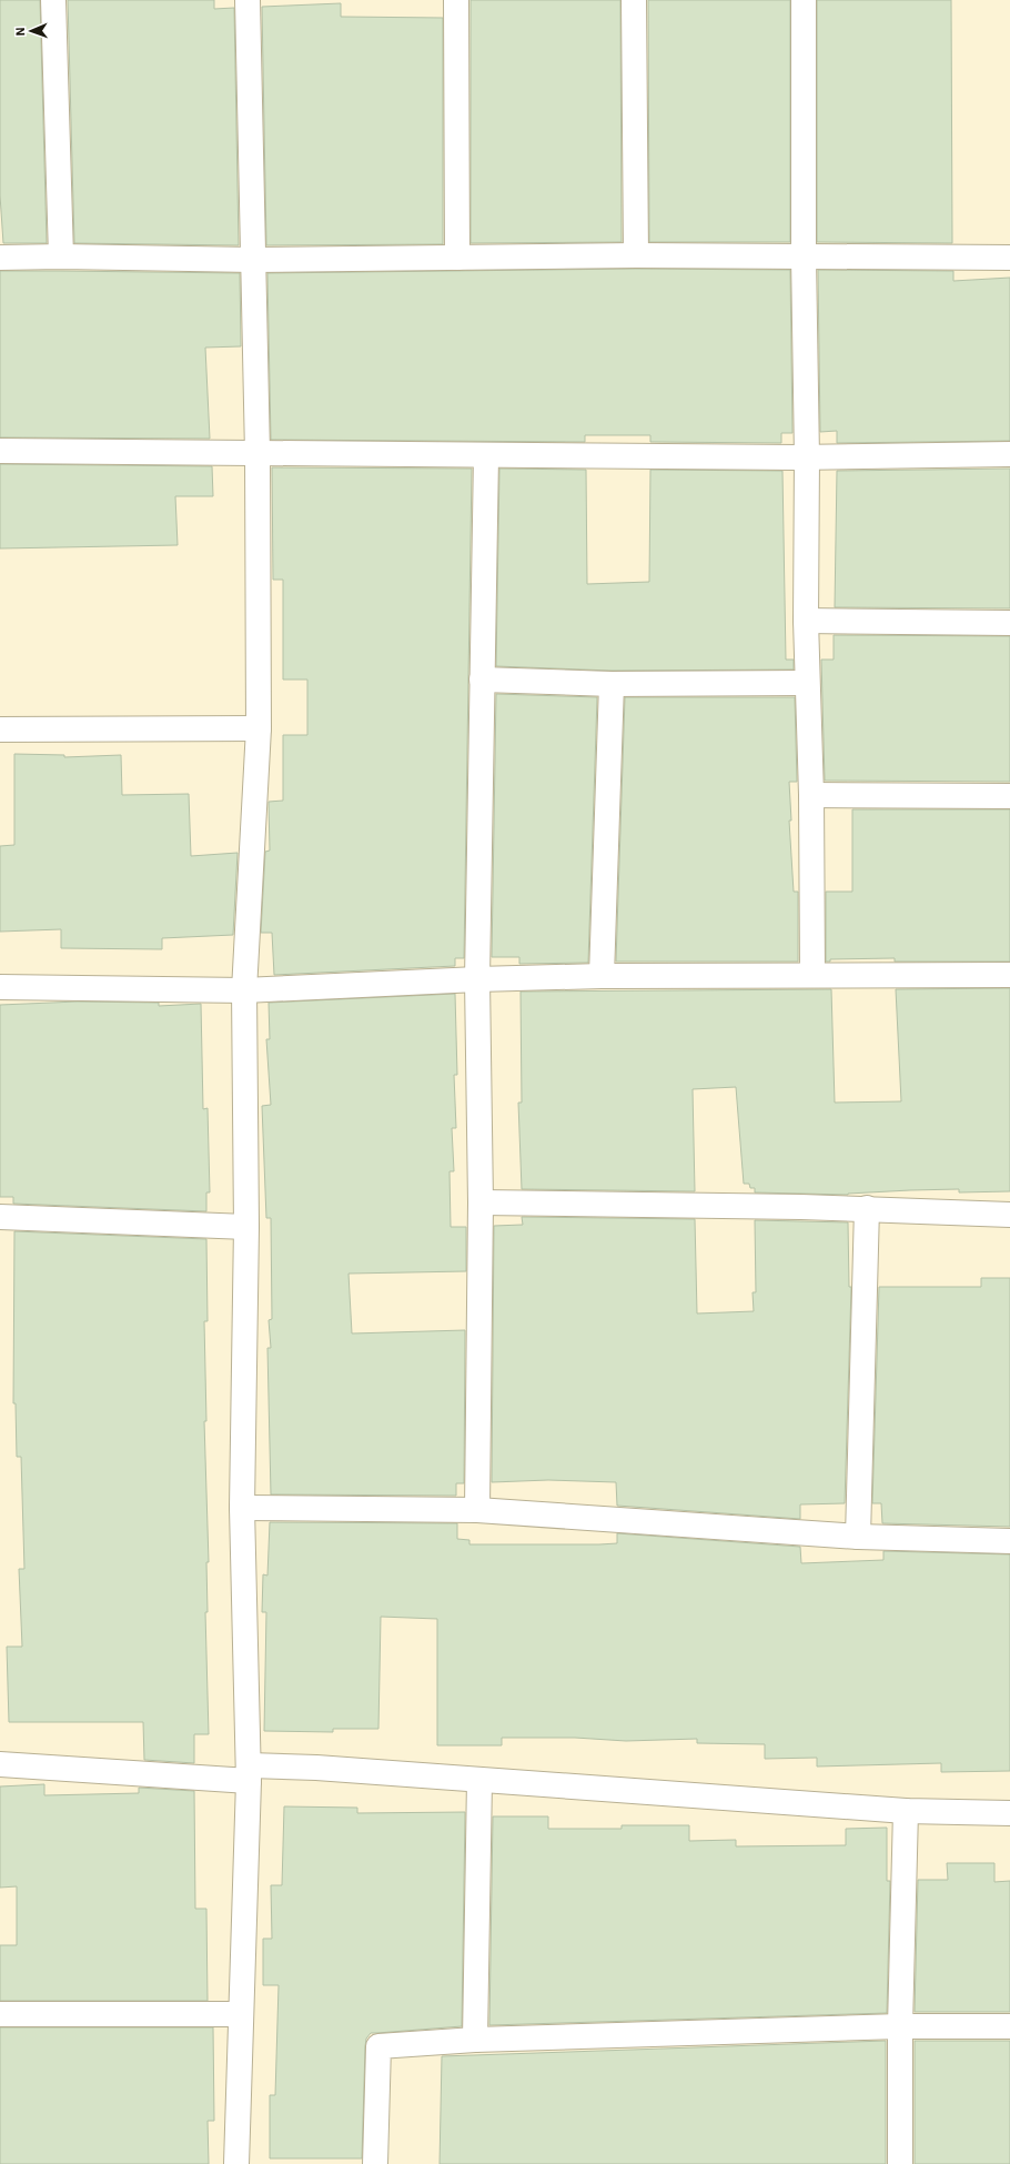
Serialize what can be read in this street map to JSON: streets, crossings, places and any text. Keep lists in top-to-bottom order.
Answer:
{
  "north": "left"
}
